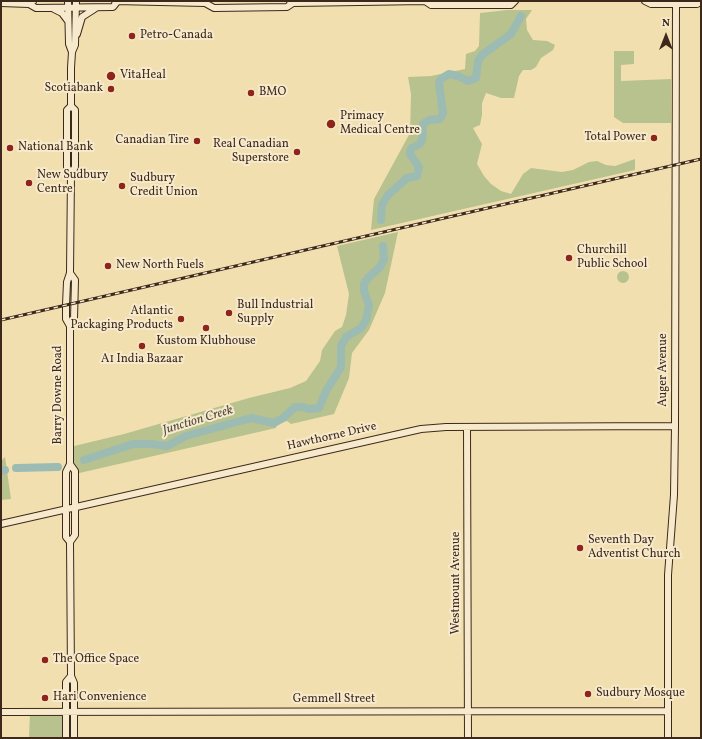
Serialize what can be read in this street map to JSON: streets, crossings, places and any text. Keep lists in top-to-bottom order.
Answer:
{
  "streets": {
    "street": [
      "Auger Avenue",
      "Barry Downe Road",
      "Hawthorne Drive",
      "Westmount Avenue",
      "Gemmell Street"
    ]
  },
  "crossings": [
    ["Auger Avenue", "Hawthorne Drive"],
    ["Auger Avenue", "Gemmell Street"],
    ["Barry Downe Road", "Hawthorne Drive"],
    ["Barry Downe Road", "Gemmell Street"],
    ["Hawthorne Drive", "Westmount Avenue"],
    ["Westmount Avenue", "Gemmell Street"]
  ],
  "water": ["Junction Creek"],
  "places": [
    "Petro-Canada",
    "VitaHeal",
    "Scotiabank",
    "BMO",
    "Primacy Medical Centre",
    "Total Power",
    "Canadian Tire",
    "National Bank",
    "Real Canadian Superstore",
    "New Sudbury Centre",
    "Sudbury Credit Union",
    "Churchill Public School",
    "New North Fuels",
    "Bull Industrial Supply",
    "Atlantic Packaging Products",
    "Kustom Klubhouse",
    "A1 India Bazaar",
    "Seventh Day Adventist Church",
    "The Office Space",
    "Sudbury Mosque",
    "Hari Convenience"
  ],
  "north": "top"
}
